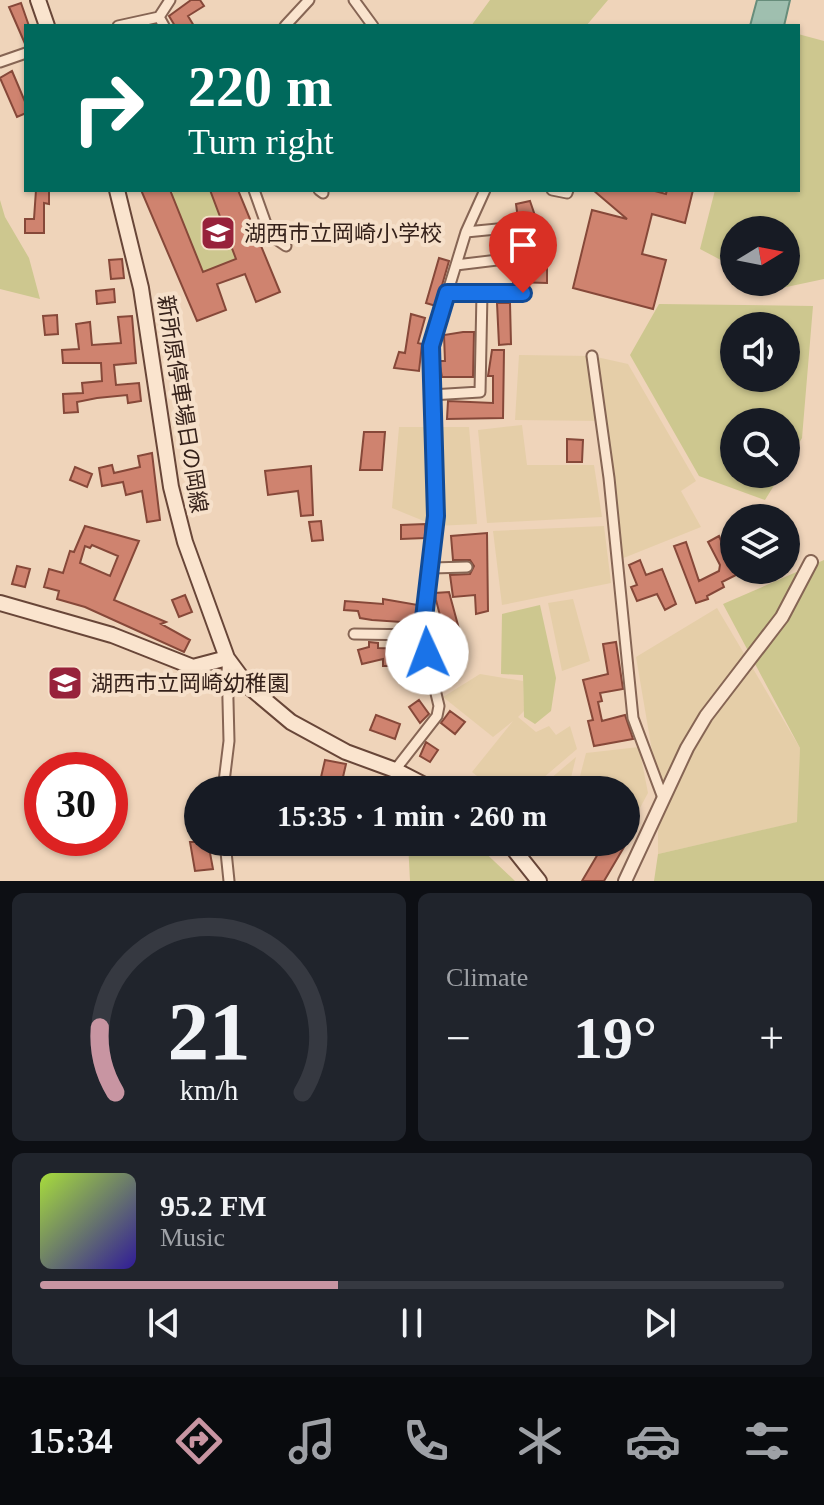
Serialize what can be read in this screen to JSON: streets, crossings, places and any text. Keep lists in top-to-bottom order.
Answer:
{
  "streets": {
    "main road": ["新所原停車場日の岡線"]
  },
  "places": {
    "school or university": ["湖西市立岡崎小学校", "湖西市立岡崎幼稚園"]
  },
  "north": "right",
  "page": {
    "turn": ["220 m", "Turn right"],
    "limit": "30",
    "trip": "15:35 · 1 min · 260 m",
    "tile": "Climate",
    "heat": ["−", "19°", "+"],
    "song": ["95.2 FM", "Music"],
    "tabs": "15:34",
    "gauge": ["21", "km/h"]
  }
}
